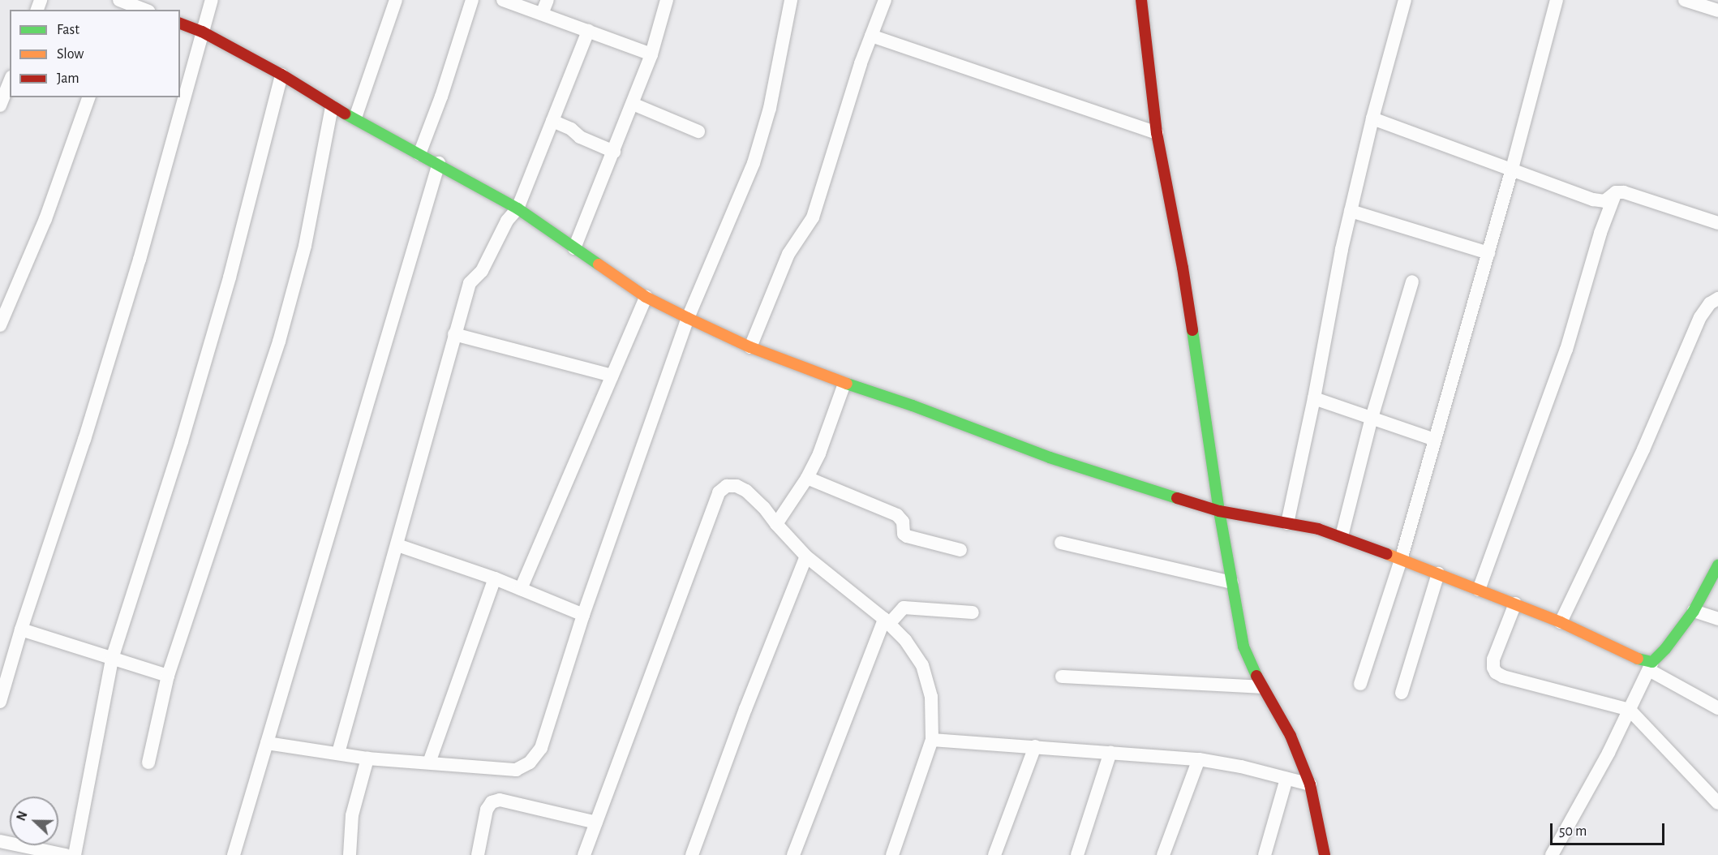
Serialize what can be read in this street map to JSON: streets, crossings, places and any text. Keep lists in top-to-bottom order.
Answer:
{
  "legend": ["Fast", "Slow", "Jam"],
  "scale_bar": "50 m",
  "north": "left"
}
